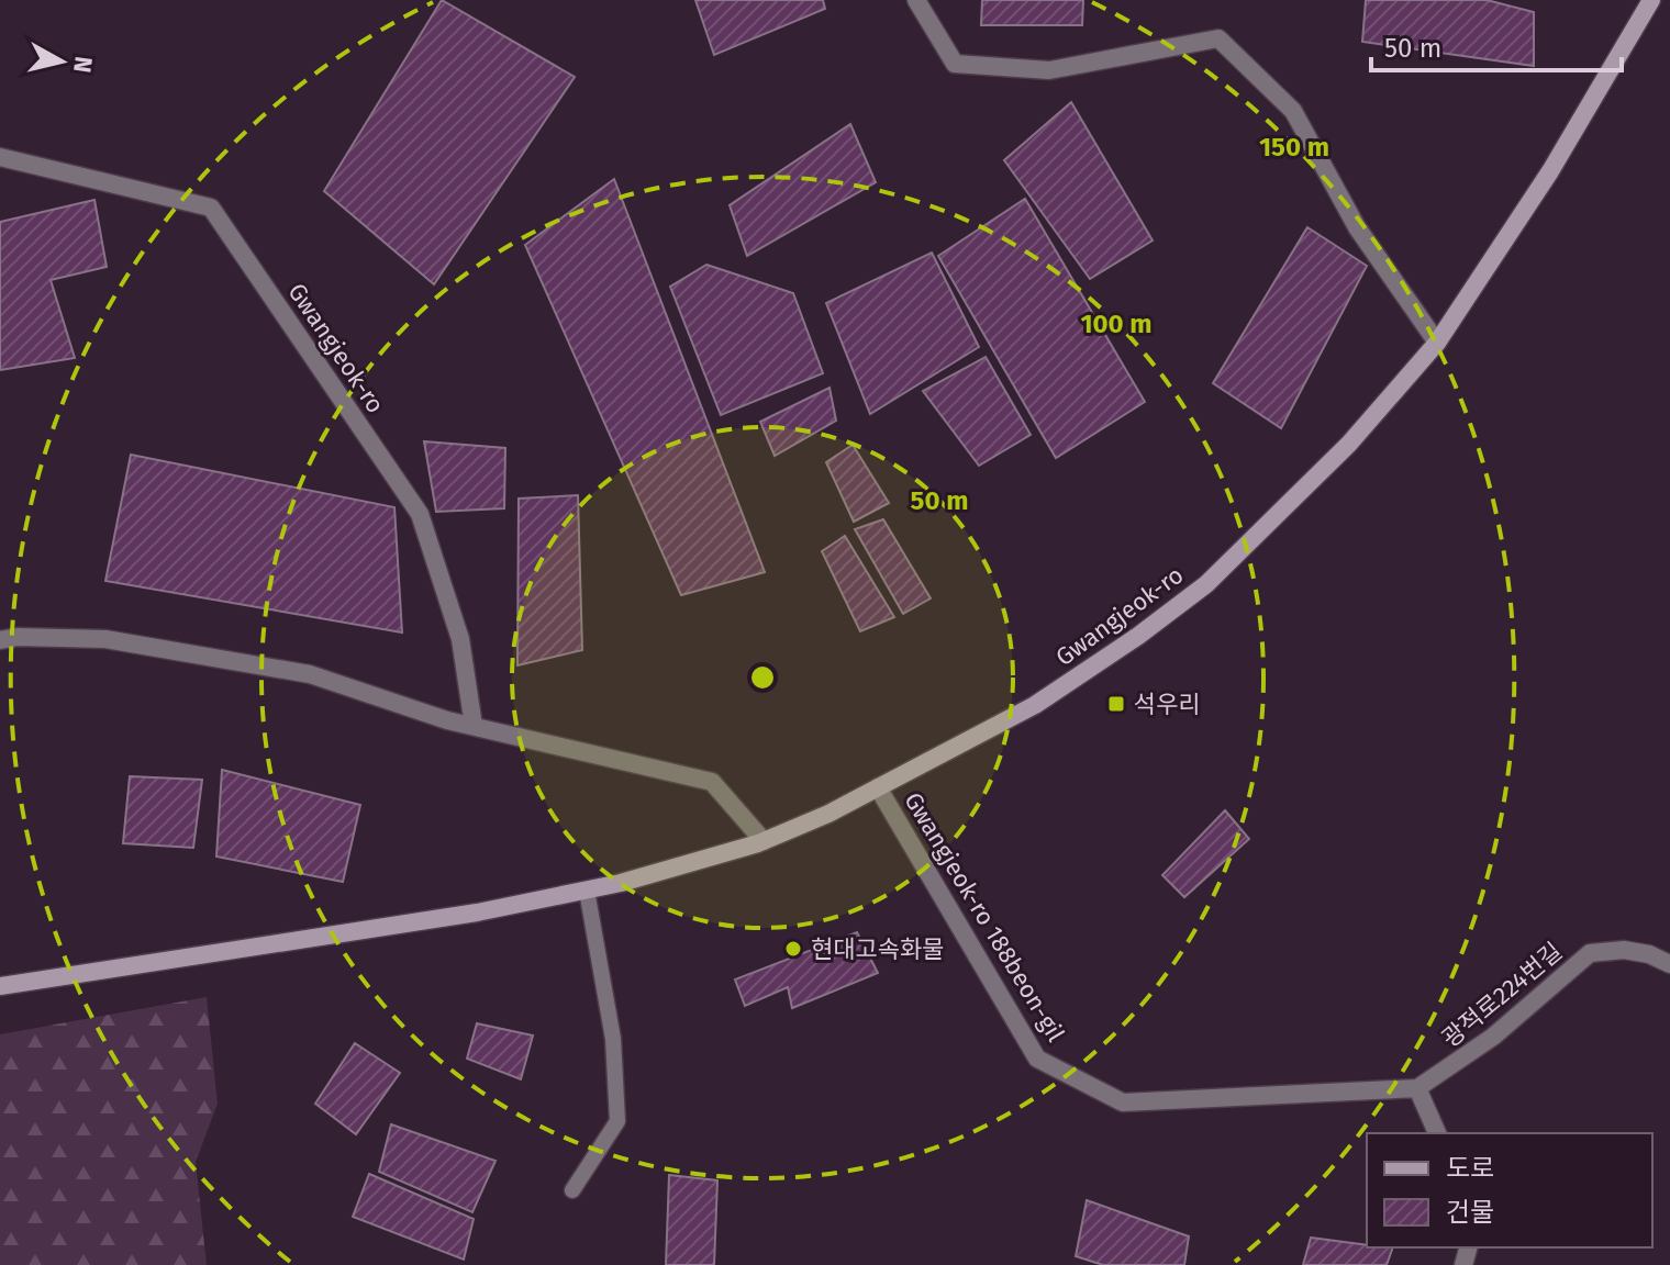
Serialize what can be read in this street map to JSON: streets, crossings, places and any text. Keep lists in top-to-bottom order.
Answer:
{
  "streets": {
    "main road": ["Gwangjeok-ro"],
    "street": ["Gwangjeok-ro 188beon-gil", "광적로224번길"]
  },
  "crossings": [
    ["Gwangjeok-ro", "Gwangjeok-ro 188beon-gil"],
    ["Gwangjeok-ro 188beon-gil", "광적로224번길"]
  ],
  "places": {
    "transit": ["석우리"],
    "other": ["현대고속화물"]
  },
  "legend": ["도로", "건물"],
  "scale_bar": "50 m",
  "north": "right",
  "rings": ["150 m", "100 m", "50 m"]
}
